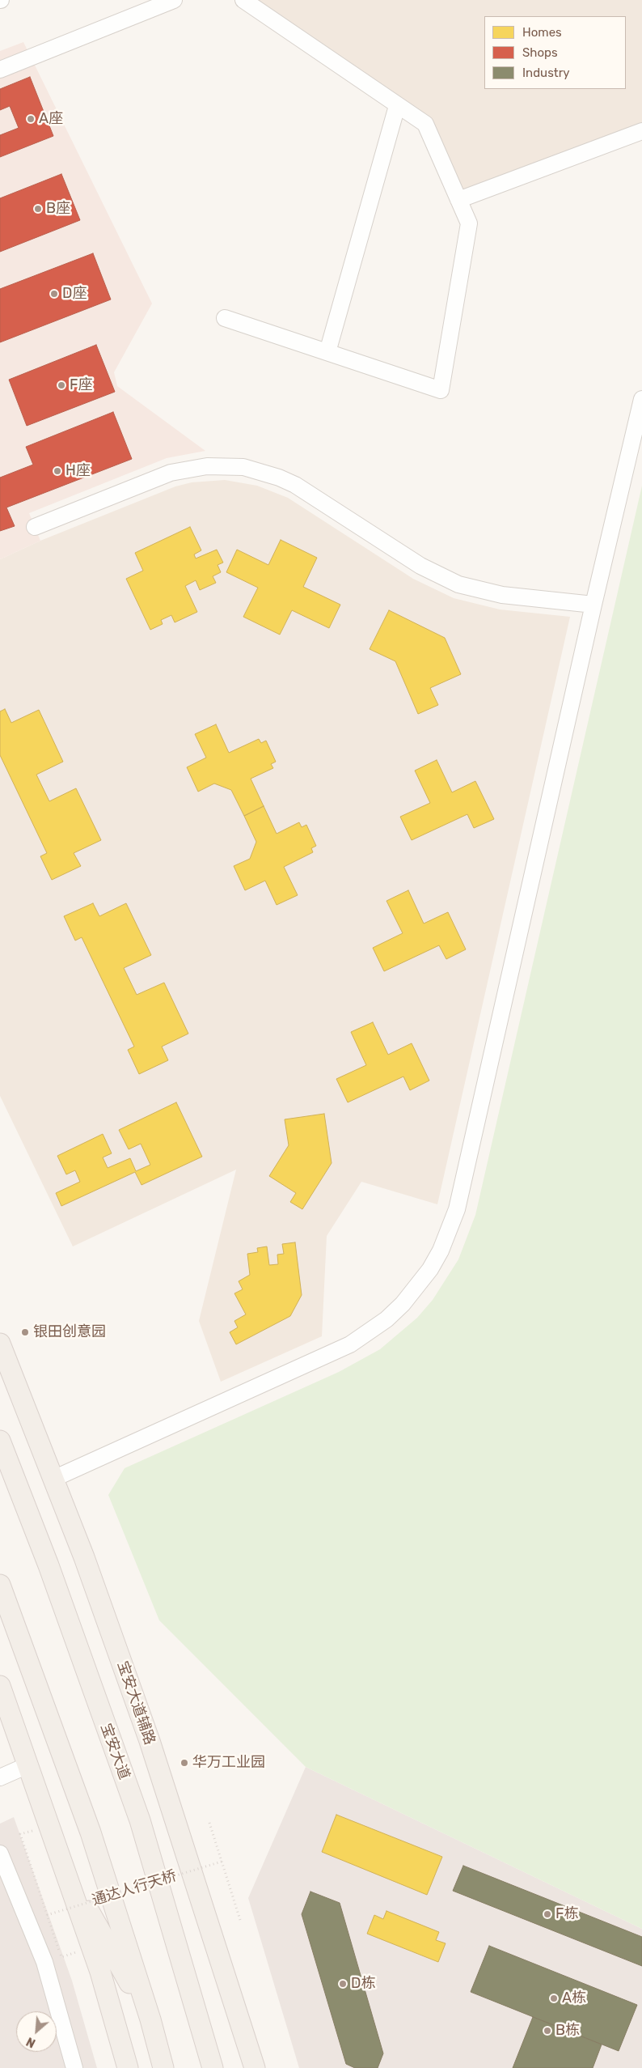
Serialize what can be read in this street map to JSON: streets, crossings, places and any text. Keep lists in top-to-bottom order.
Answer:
{
  "streets": {
    "main road": ["宝安大道辅路", "宝安大道"],
    "path": ["通达人行天桥"]
  },
  "places": [
    "A座",
    "B座",
    "D座",
    "F座",
    "H座",
    "银田创意园",
    "华万工业园",
    "F栋",
    "D栋",
    "A栋",
    "B栋"
  ],
  "legend": ["Homes", "Shops", "Industry"],
  "north": "bottom left"
}
